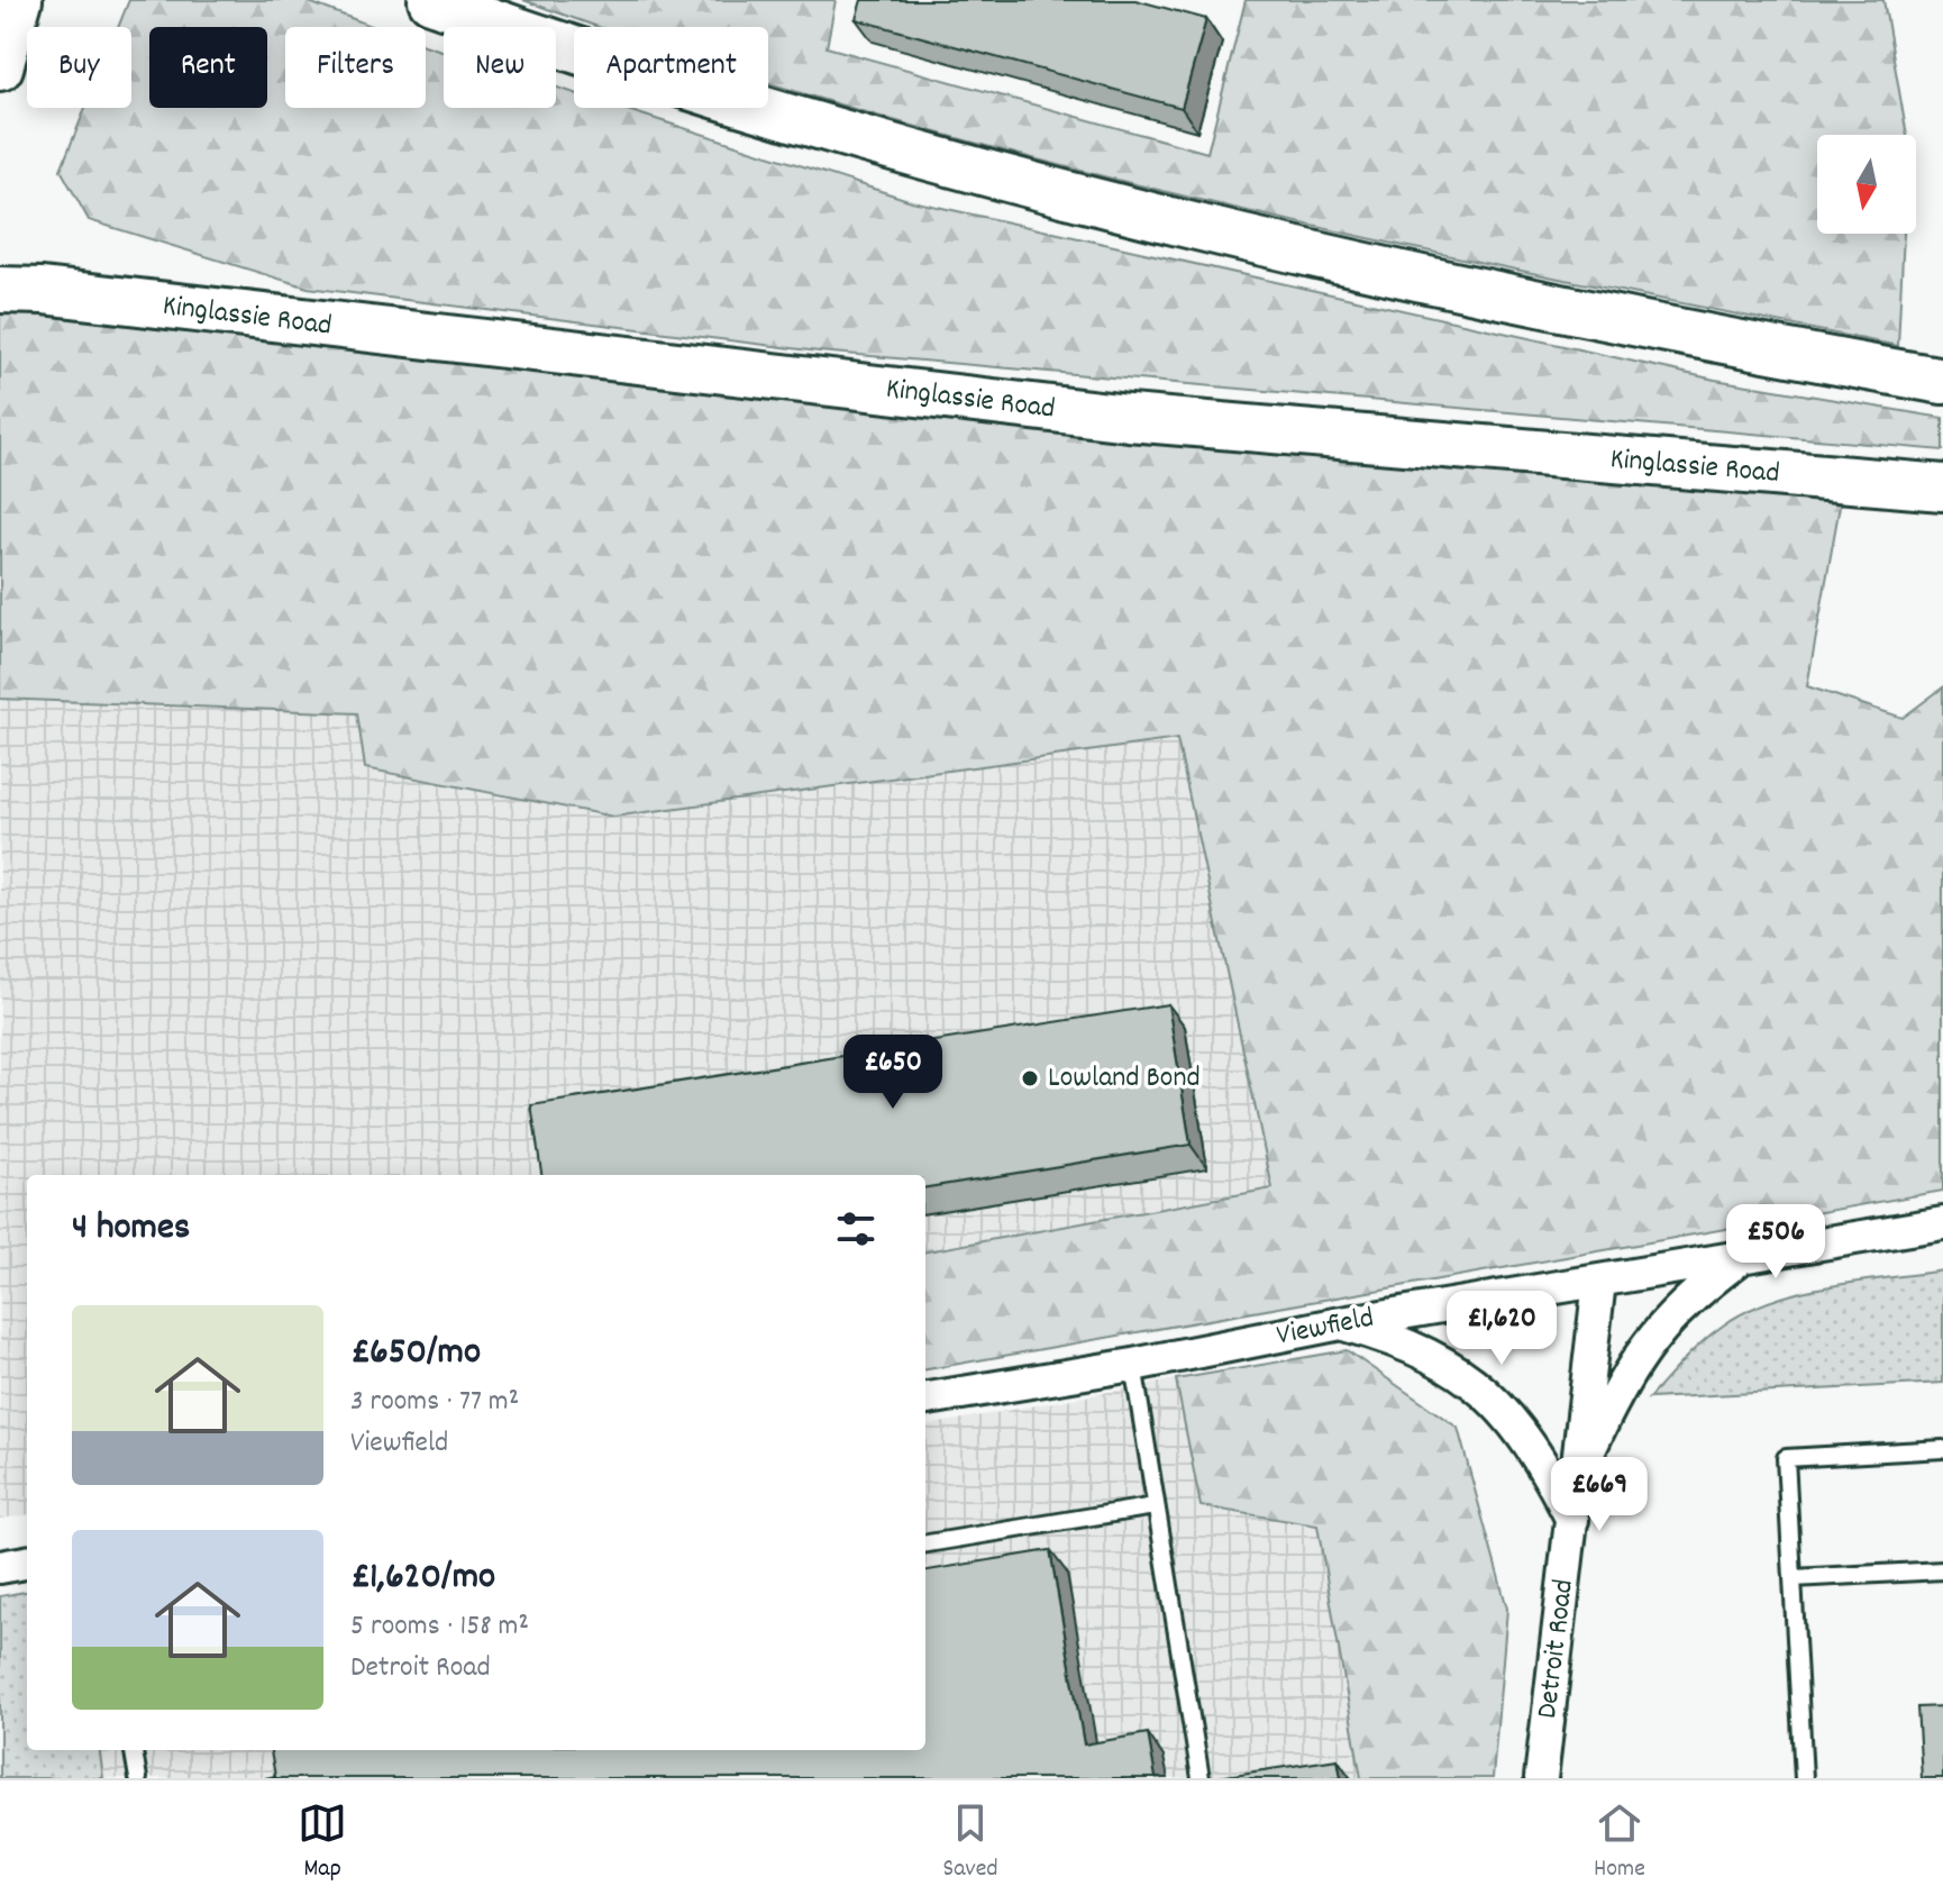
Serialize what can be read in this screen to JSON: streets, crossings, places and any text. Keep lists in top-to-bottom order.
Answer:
{
  "streets": {
    "main road": ["Kinglassie Road"],
    "street": ["Viewfield", "Detroit Road"]
  },
  "crossings": [
    ["Viewfield", "Detroit Road"]
  ],
  "places": ["Lowland Bond"],
  "north": "bottom",
  "page": {
    "chip": [
      "Buy",
      "Rent",
      "Filters",
      "New",
      "Apartment"
    ],
    "price": [
      "£650",
      "£506",
      "£1,620",
      "£669"
    ],
    "heading": "4 homes",
    "list": [
      {
        "name": "£650/mo",
        "note": "3 rooms · 77 m² · Viewfield"
      },
      {
        "name": "£1,620/mo",
        "note": "5 rooms · 158 m² · Detroit Road"
      }
    ],
    "tabs": ["Map", "Saved", "Home"]
  }
}
